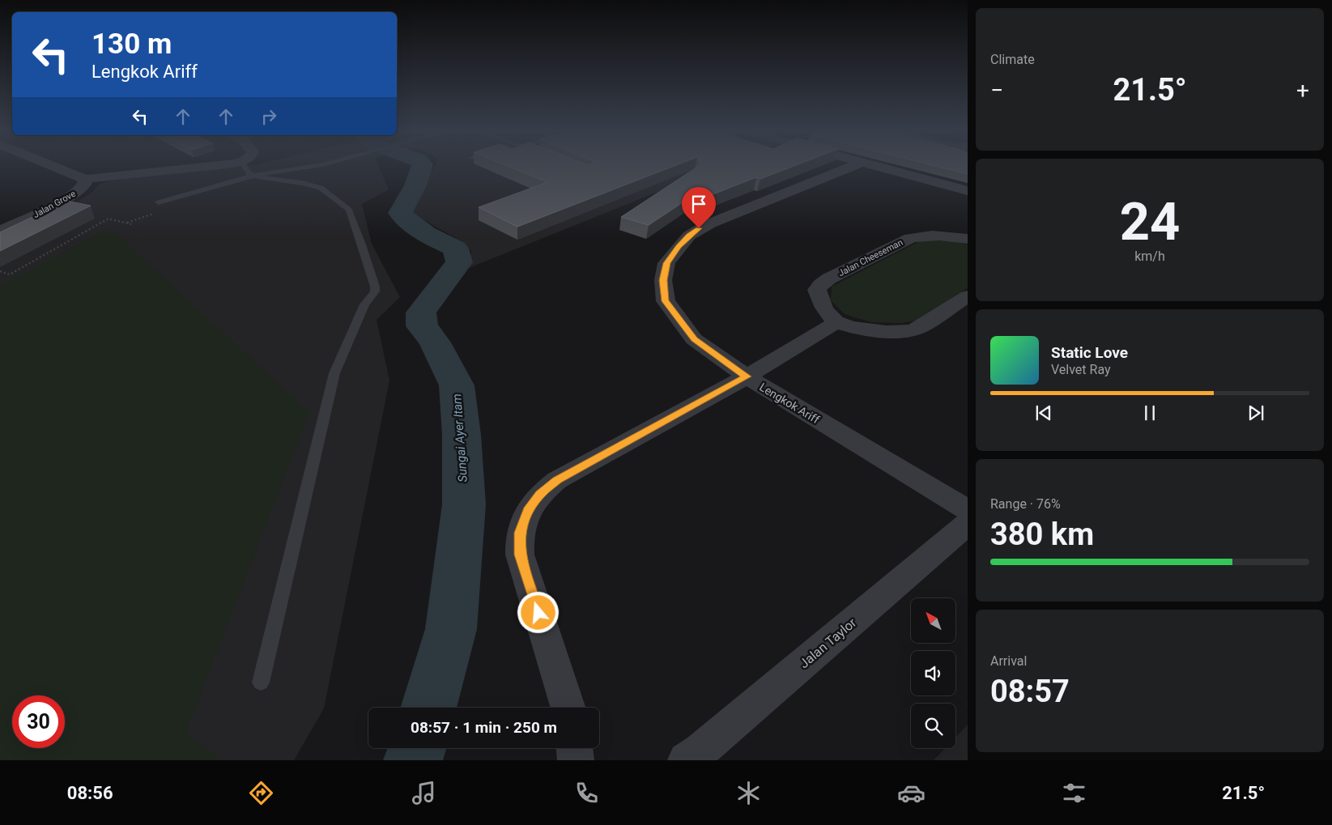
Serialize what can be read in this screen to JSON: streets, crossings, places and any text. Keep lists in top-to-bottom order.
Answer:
{
  "streets": {
    "street": [
      "Jalan Grove",
      "Jalan Cheeseman",
      "Lengkok Ariff",
      "Jalan Taylor"
    ]
  },
  "water": ["Sungai Ayer Itam"],
  "north": "top left",
  "page": {
    "tile": [
      "Climate",
      ["24", "km/h"],
      ["Range · 76%", "380 km"],
      ["Arrival", "08:57"]
    ],
    "turn": ["130 m", "Lengkok Ariff"],
    "heat": ["−", "21.5°", "+"],
    "song": ["Static Love", "Velvet Ray"],
    "limit": "30",
    "trip": "08:57 · 1 min · 250 m",
    "tabs": ["08:56", "21.5°"]
  }
}
